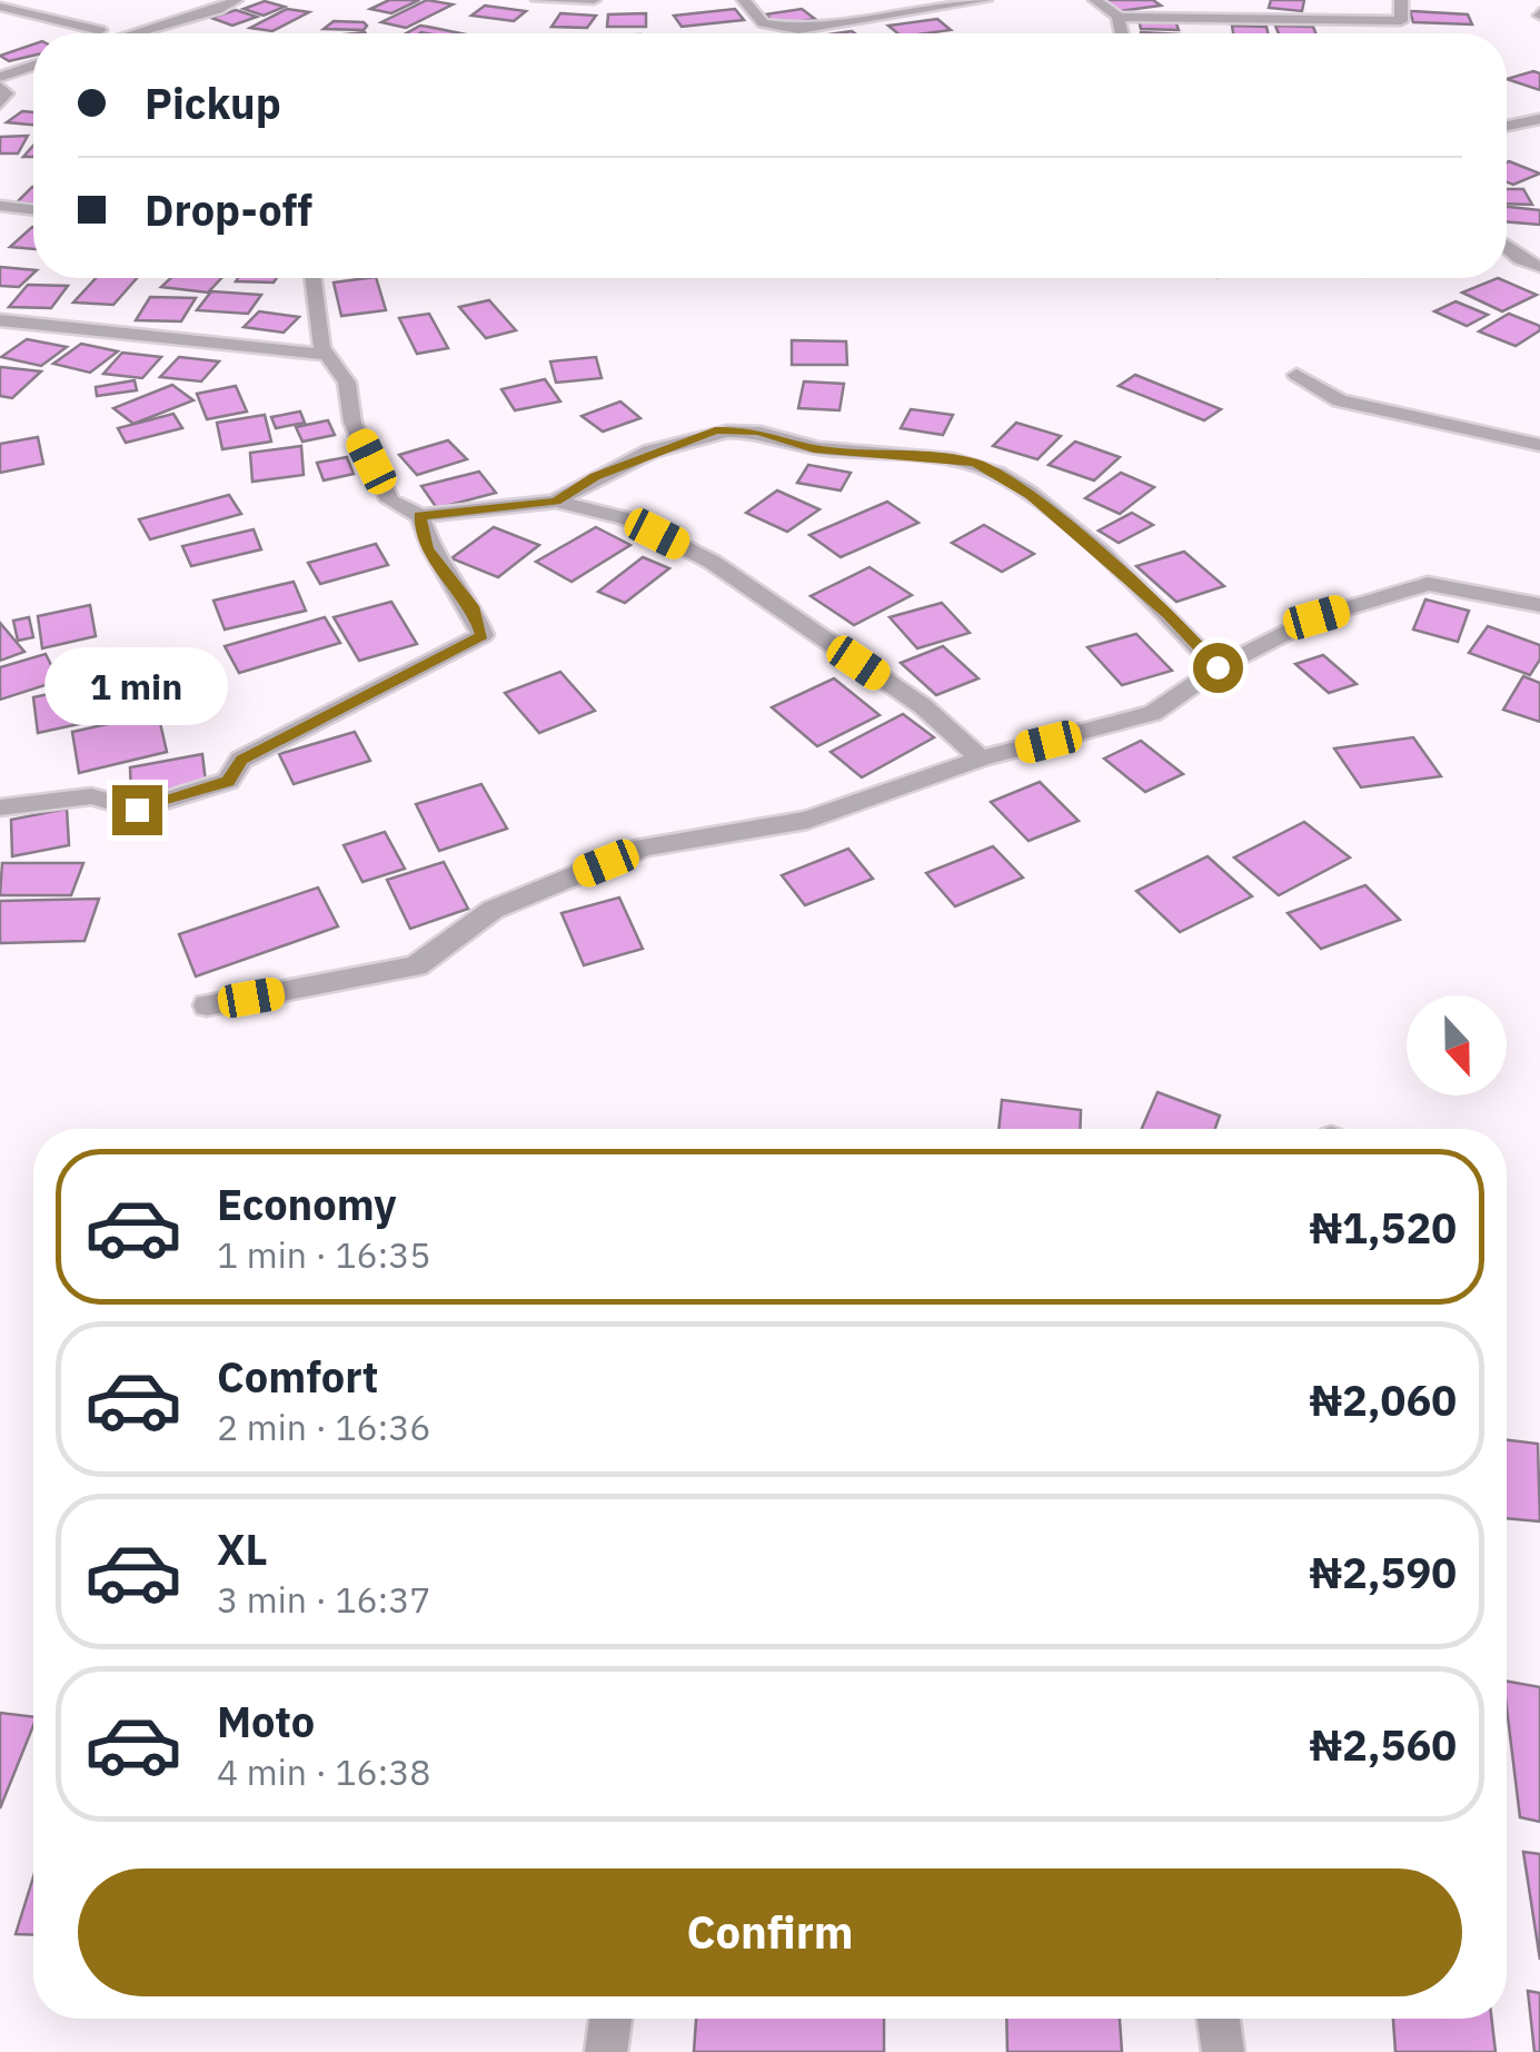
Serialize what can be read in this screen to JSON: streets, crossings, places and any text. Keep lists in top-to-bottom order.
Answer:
{
  "north": "bottom",
  "page": {
    "banner": ["Pickup", "Drop-off"],
    "bubble": "1 min",
    "list": [
      {
        "name": "Economy",
        "note": "1 min · 16:35",
        "value": "₦1,520"
      },
      {
        "name": "Comfort",
        "note": "2 min · 16:36",
        "value": "₦2,060"
      },
      {
        "name": "XL",
        "note": "3 min · 16:37",
        "value": "₦2,590"
      },
      {
        "name": "Moto",
        "note": "4 min · 16:38",
        "value": "₦2,560"
      }
    ],
    "buttons": "Confirm"
  }
}
